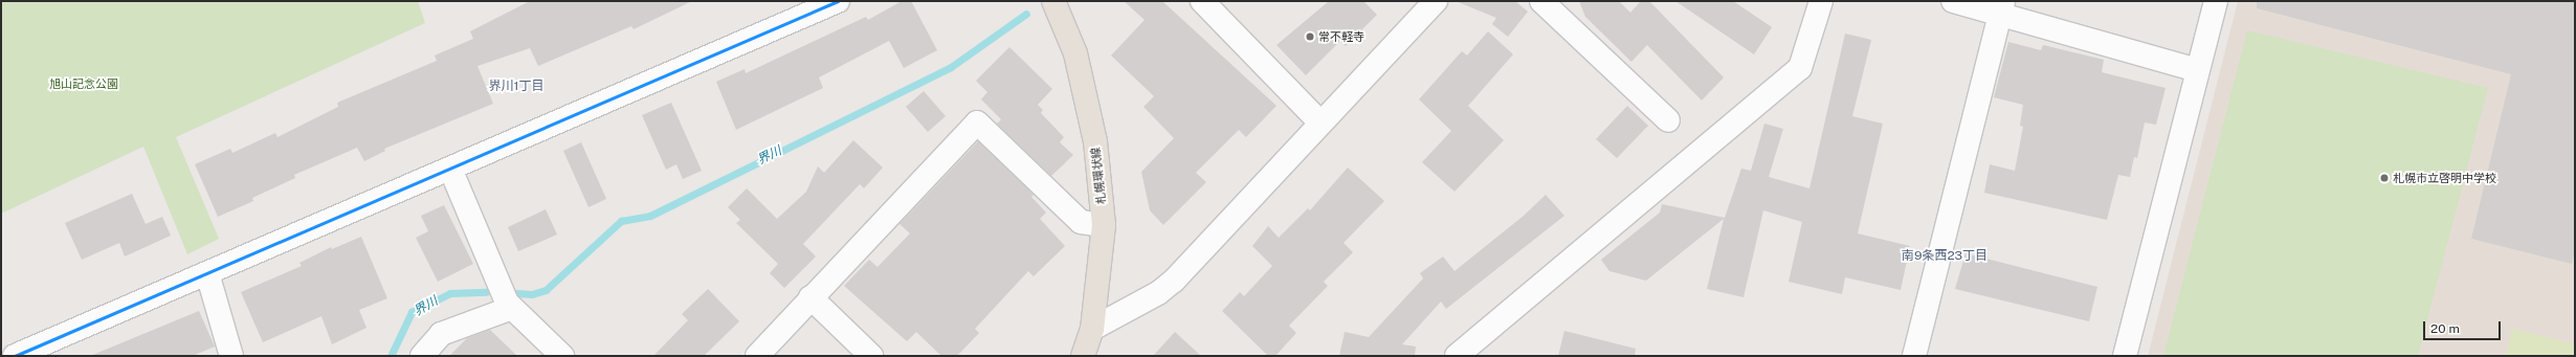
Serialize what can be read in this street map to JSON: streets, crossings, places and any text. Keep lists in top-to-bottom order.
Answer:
{
  "streets": {
    "main road": ["札幌環状線"]
  },
  "districts": ["界川1丁目", "南9条西23丁目"],
  "water": ["界川"],
  "parks": ["旭山記念公園"],
  "places": ["常不軽寺", "札幌市立啓明中学校"],
  "scale_bar": "20 m"
}
